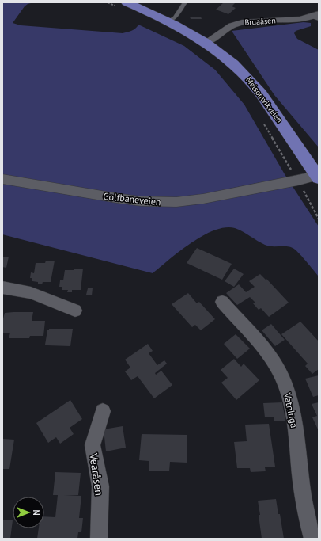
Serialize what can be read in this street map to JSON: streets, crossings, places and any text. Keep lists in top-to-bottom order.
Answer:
{
  "streets": {
    "main road": ["Melsomvikveien"],
    "street": [
      "Bruaåsen",
      "Golfbaneveien",
      "Vatninga",
      "Vearåsen"
    ]
  },
  "crossings": [
    ["Bruaåsen", "Melsomvikveien"],
    ["Melsomvikveien", "Golfbaneveien"]
  ],
  "north": "right"
}
